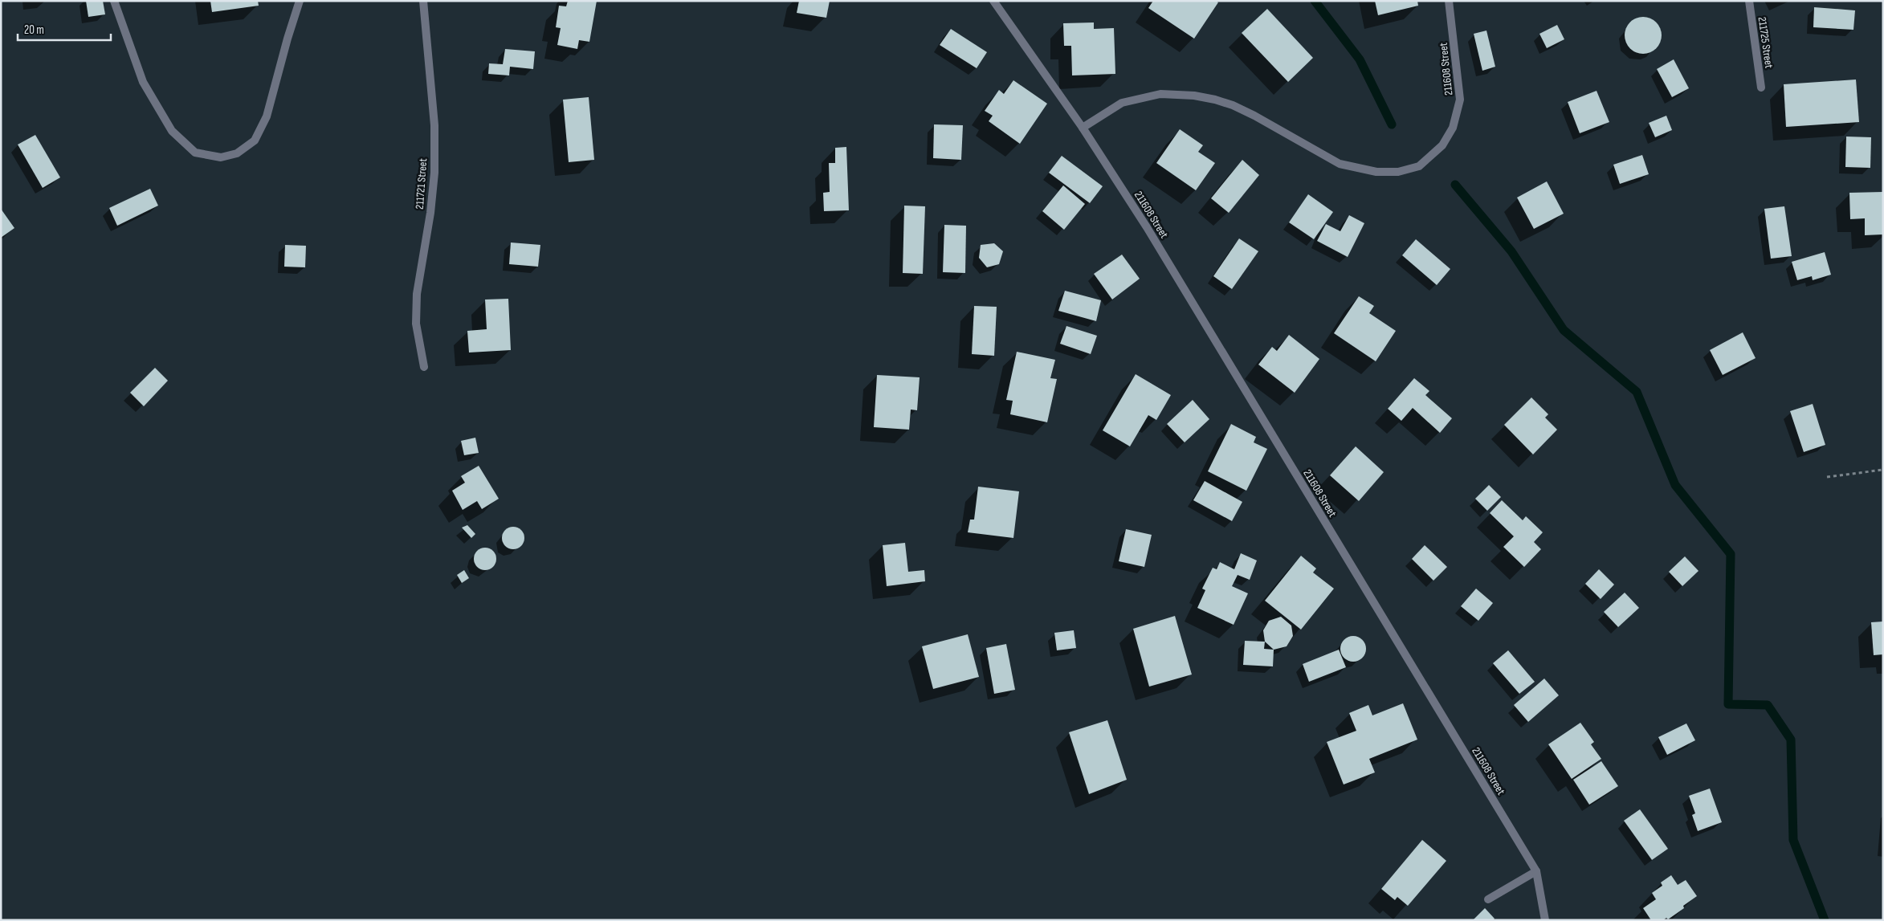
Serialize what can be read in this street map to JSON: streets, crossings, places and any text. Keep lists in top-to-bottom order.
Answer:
{
  "streets": {
    "street": ["211725 Street", "211608 Street", "211721 Street"]
  },
  "scale_bar": "20 m"
}
